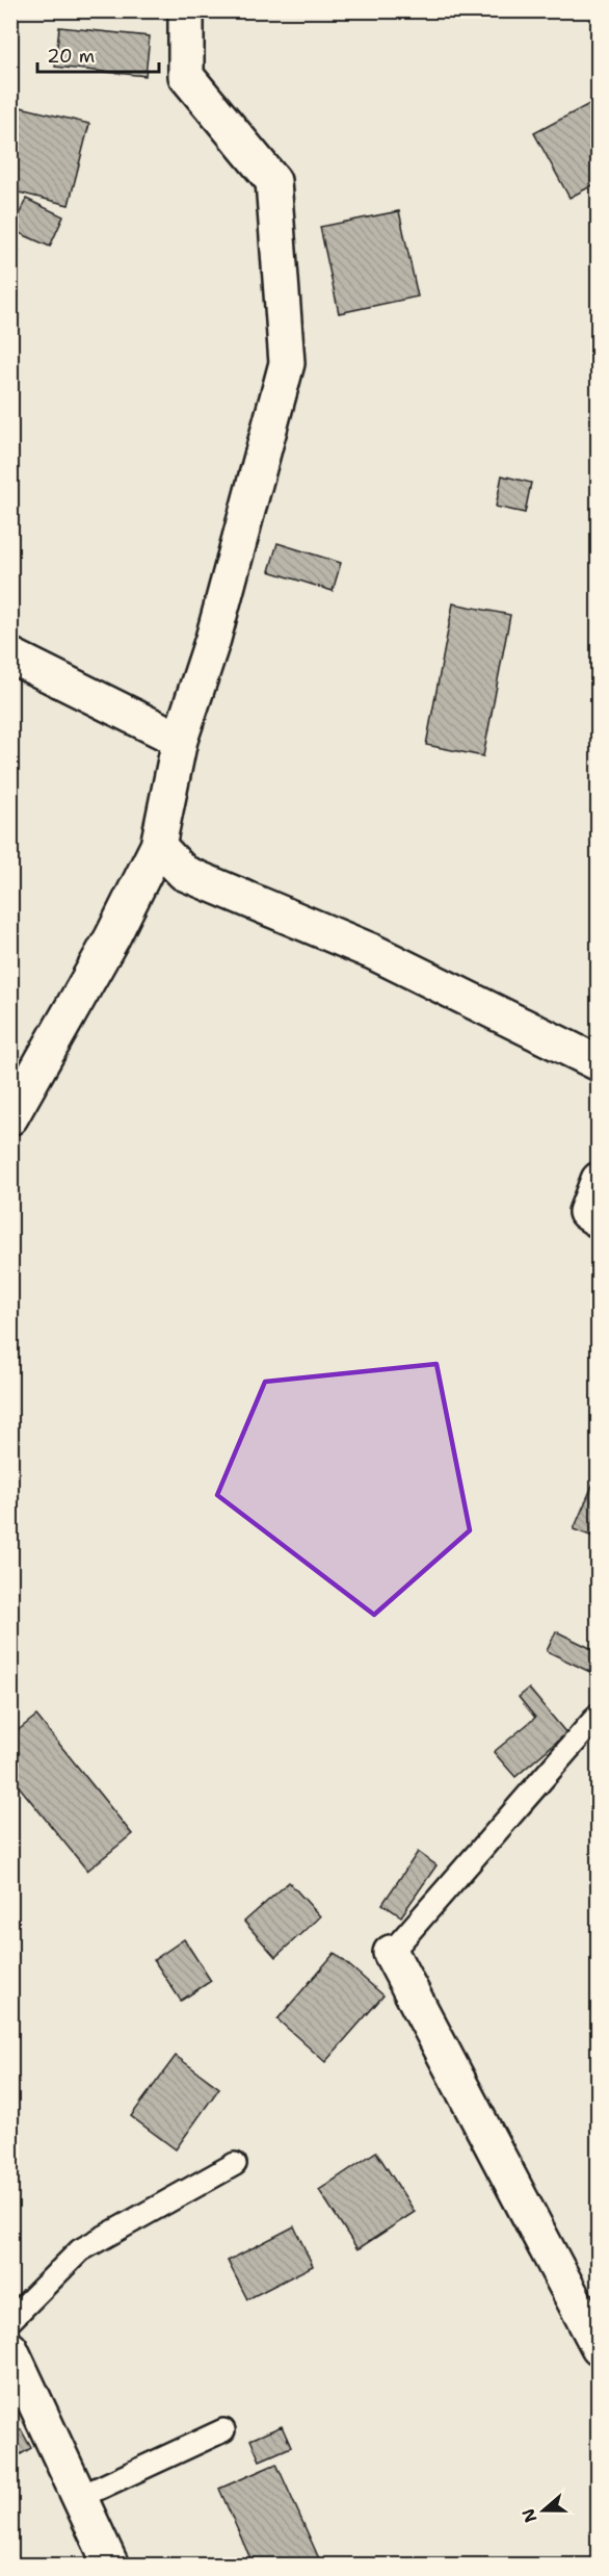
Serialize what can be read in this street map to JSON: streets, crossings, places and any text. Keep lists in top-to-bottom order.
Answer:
{
  "scale_bar": "20 m",
  "north": "left"
}
